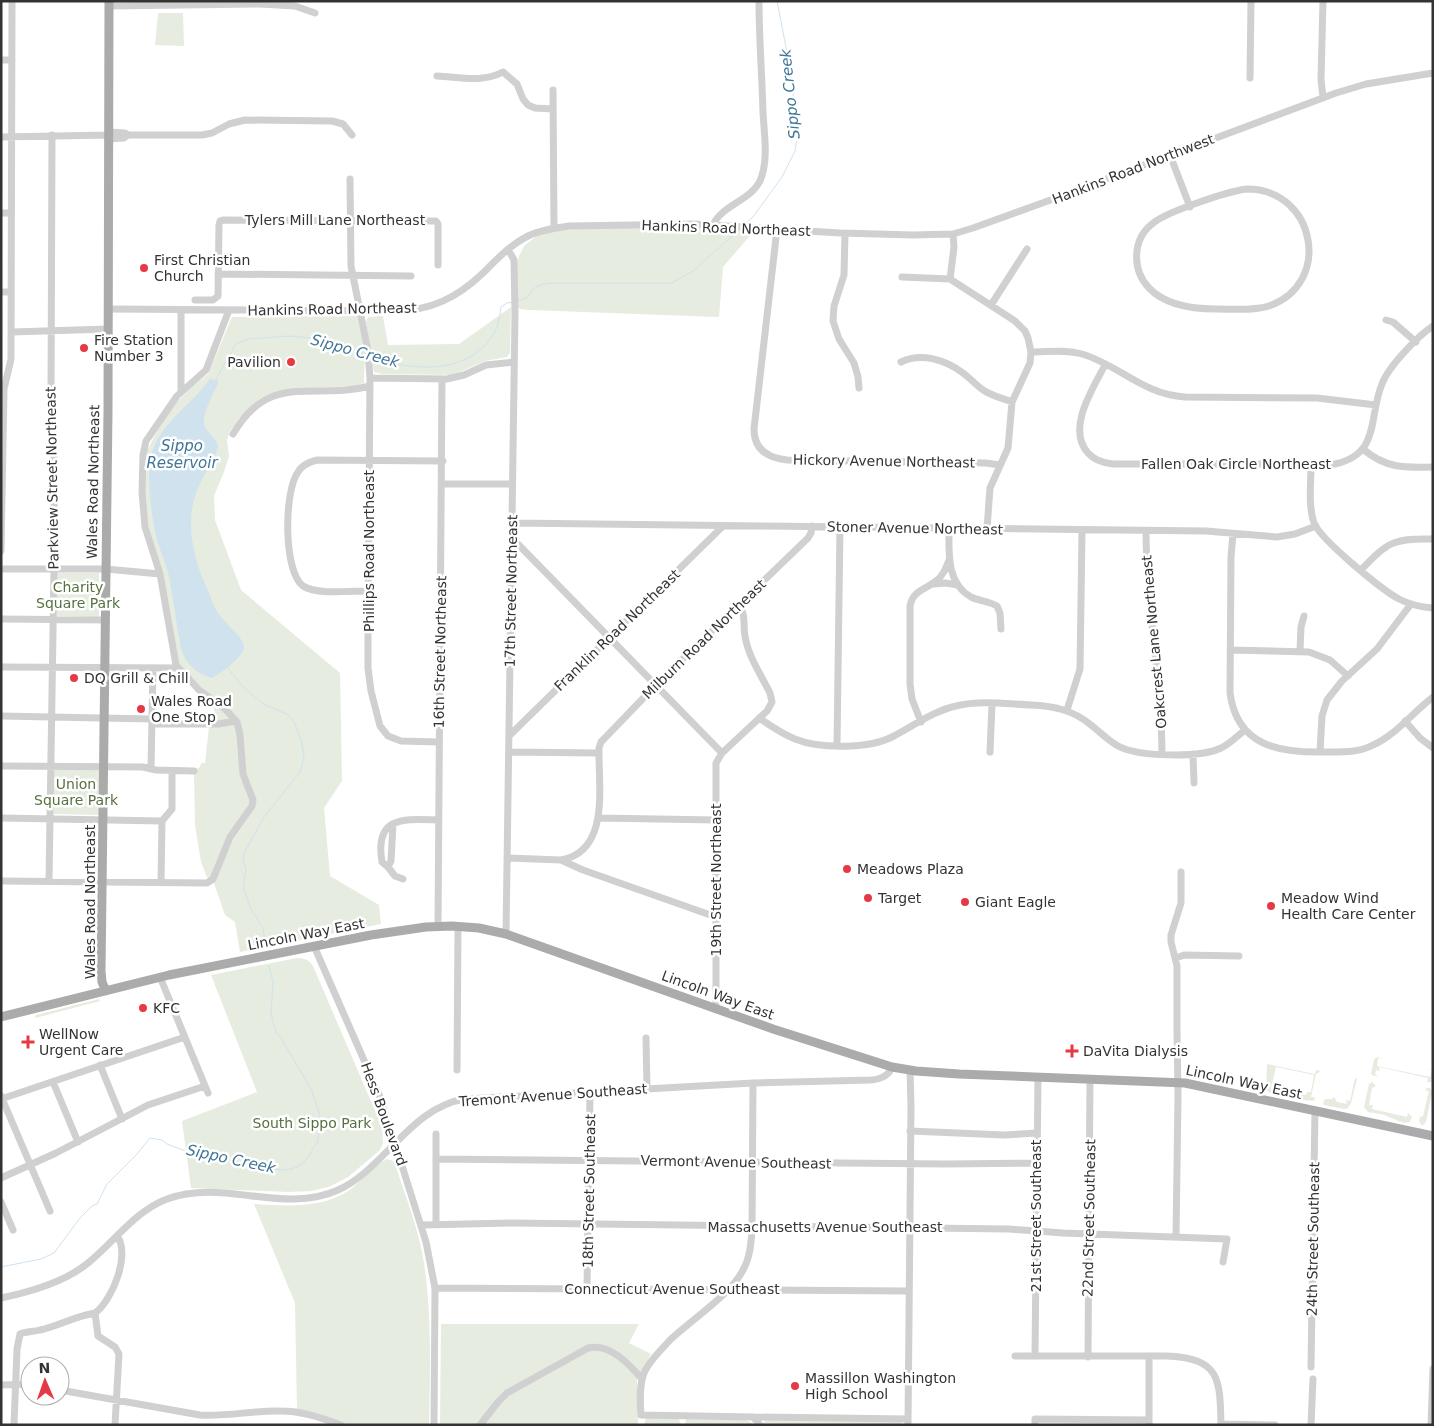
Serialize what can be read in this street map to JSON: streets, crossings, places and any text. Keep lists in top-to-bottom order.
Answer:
{
  "streets": {
    "main road": ["Wales Road Northeast", "Lincoln Way East"],
    "street": [
      "Hankins Road Northwest",
      "Tylers Mill Lane Northeast",
      "Hankins Road Northeast",
      "Hickory Avenue Northeast",
      "Fallen Oak Circle Northeast",
      "Parkview Street Northeast",
      "Stoner Avenue Northeast",
      "Phillips Road Northeast",
      "17th Street Northeast",
      "Franklin Road Northeast",
      "Milburn Road Northeast",
      "Oakcrest Lane Northeast",
      "16th Street Northeast",
      "19th Street Northeast",
      "Tremont Avenue Southeast",
      "Hess Boulevard",
      "Vermont Avenue Southeast",
      "18th Street Southeast",
      "21st Street Southeast",
      "22nd Street Southeast",
      "Massachusetts Avenue Southeast",
      "24th Street Southeast",
      "Connecticut Avenue Southeast"
    ]
  },
  "crossings": [
    ["Hankins Road Northwest", "Hankins Road Northeast"],
    ["Tylers Mill Lane Northeast", "Phillips Road Northeast"],
    ["Hankins Road Northeast", "Hickory Avenue Northeast"],
    ["Hankins Road Northeast", "Wales Road Northeast"],
    ["Hankins Road Northeast", "Phillips Road Northeast"],
    ["Hankins Road Northeast", "17th Street Northeast"],
    ["Wales Road Northeast", "Lincoln Way East"],
    ["Stoner Avenue Northeast", "17th Street Northeast"],
    ["Stoner Avenue Northeast", "Franklin Road Northeast"],
    ["Stoner Avenue Northeast", "Milburn Road Northeast"],
    ["Stoner Avenue Northeast", "Oakcrest Lane Northeast"],
    ["Phillips Road Northeast", "16th Street Northeast"],
    ["17th Street Northeast", "Franklin Road Northeast"],
    ["17th Street Northeast", "Lincoln Way East"],
    ["16th Street Northeast", "Lincoln Way East"],
    ["19th Street Northeast", "Lincoln Way East"],
    ["Lincoln Way East", "Tremont Avenue Southeast"],
    ["Lincoln Way East", "Hess Boulevard"],
    ["Lincoln Way East", "21st Street Southeast"],
    ["Lincoln Way East", "22nd Street Southeast"],
    ["Lincoln Way East", "24th Street Southeast"],
    ["Tremont Avenue Southeast", "Hess Boulevard"],
    ["Tremont Avenue Southeast", "18th Street Southeast"],
    ["Hess Boulevard", "Massachusetts Avenue Southeast"],
    ["Hess Boulevard", "Connecticut Avenue Southeast"],
    ["Vermont Avenue Southeast", "18th Street Southeast"],
    ["Vermont Avenue Southeast", "21st Street Southeast"],
    ["18th Street Southeast", "Massachusetts Avenue Southeast"],
    ["18th Street Southeast", "Connecticut Avenue Southeast"],
    ["21st Street Southeast", "Massachusetts Avenue Southeast"],
    ["22nd Street Southeast", "Massachusetts Avenue Southeast"]
  ],
  "water": ["Sippo Creek", "Sippo Reservoir"],
  "parks": ["Charity Square Park", "Union Square Park", "South Sippo Park"],
  "places": {
    "other": [
      "First Christian Church",
      "Fire Station Number 3",
      "Pavilion",
      "DQ Grill & Chill",
      "Wales Road One Stop",
      "Meadows Plaza",
      "Target",
      "Giant Eagle",
      "Meadow Wind Health Care Center",
      "KFC",
      "Massillon Washington High School"
    ],
    "health": ["WellNow Urgent Care", "DaVita Dialysis"]
  },
  "north": "top"
}
